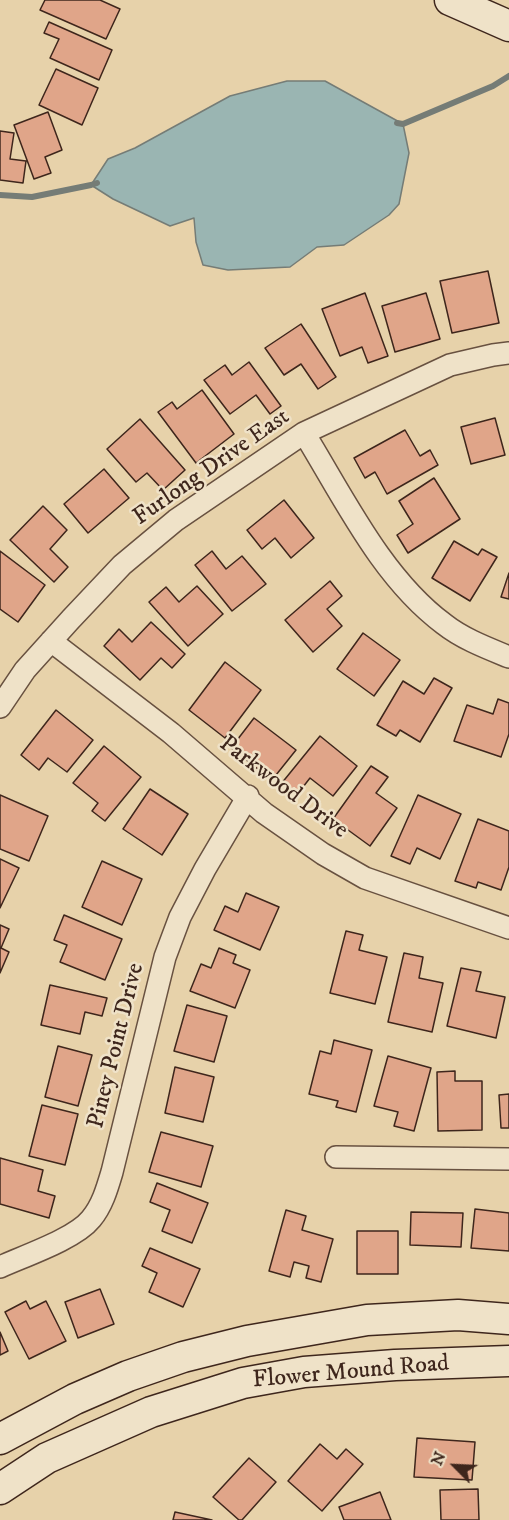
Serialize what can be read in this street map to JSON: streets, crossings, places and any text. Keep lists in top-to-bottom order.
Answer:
{
  "streets": {
    "main road": ["Flower Mound Road"],
    "street": ["Furlong Drive East", "Parkwood Drive", "Piney Point Drive"]
  },
  "crossings": [
    ["Furlong Drive East", "Parkwood Drive"],
    ["Parkwood Drive", "Piney Point Drive"]
  ],
  "north": "top left"
}
